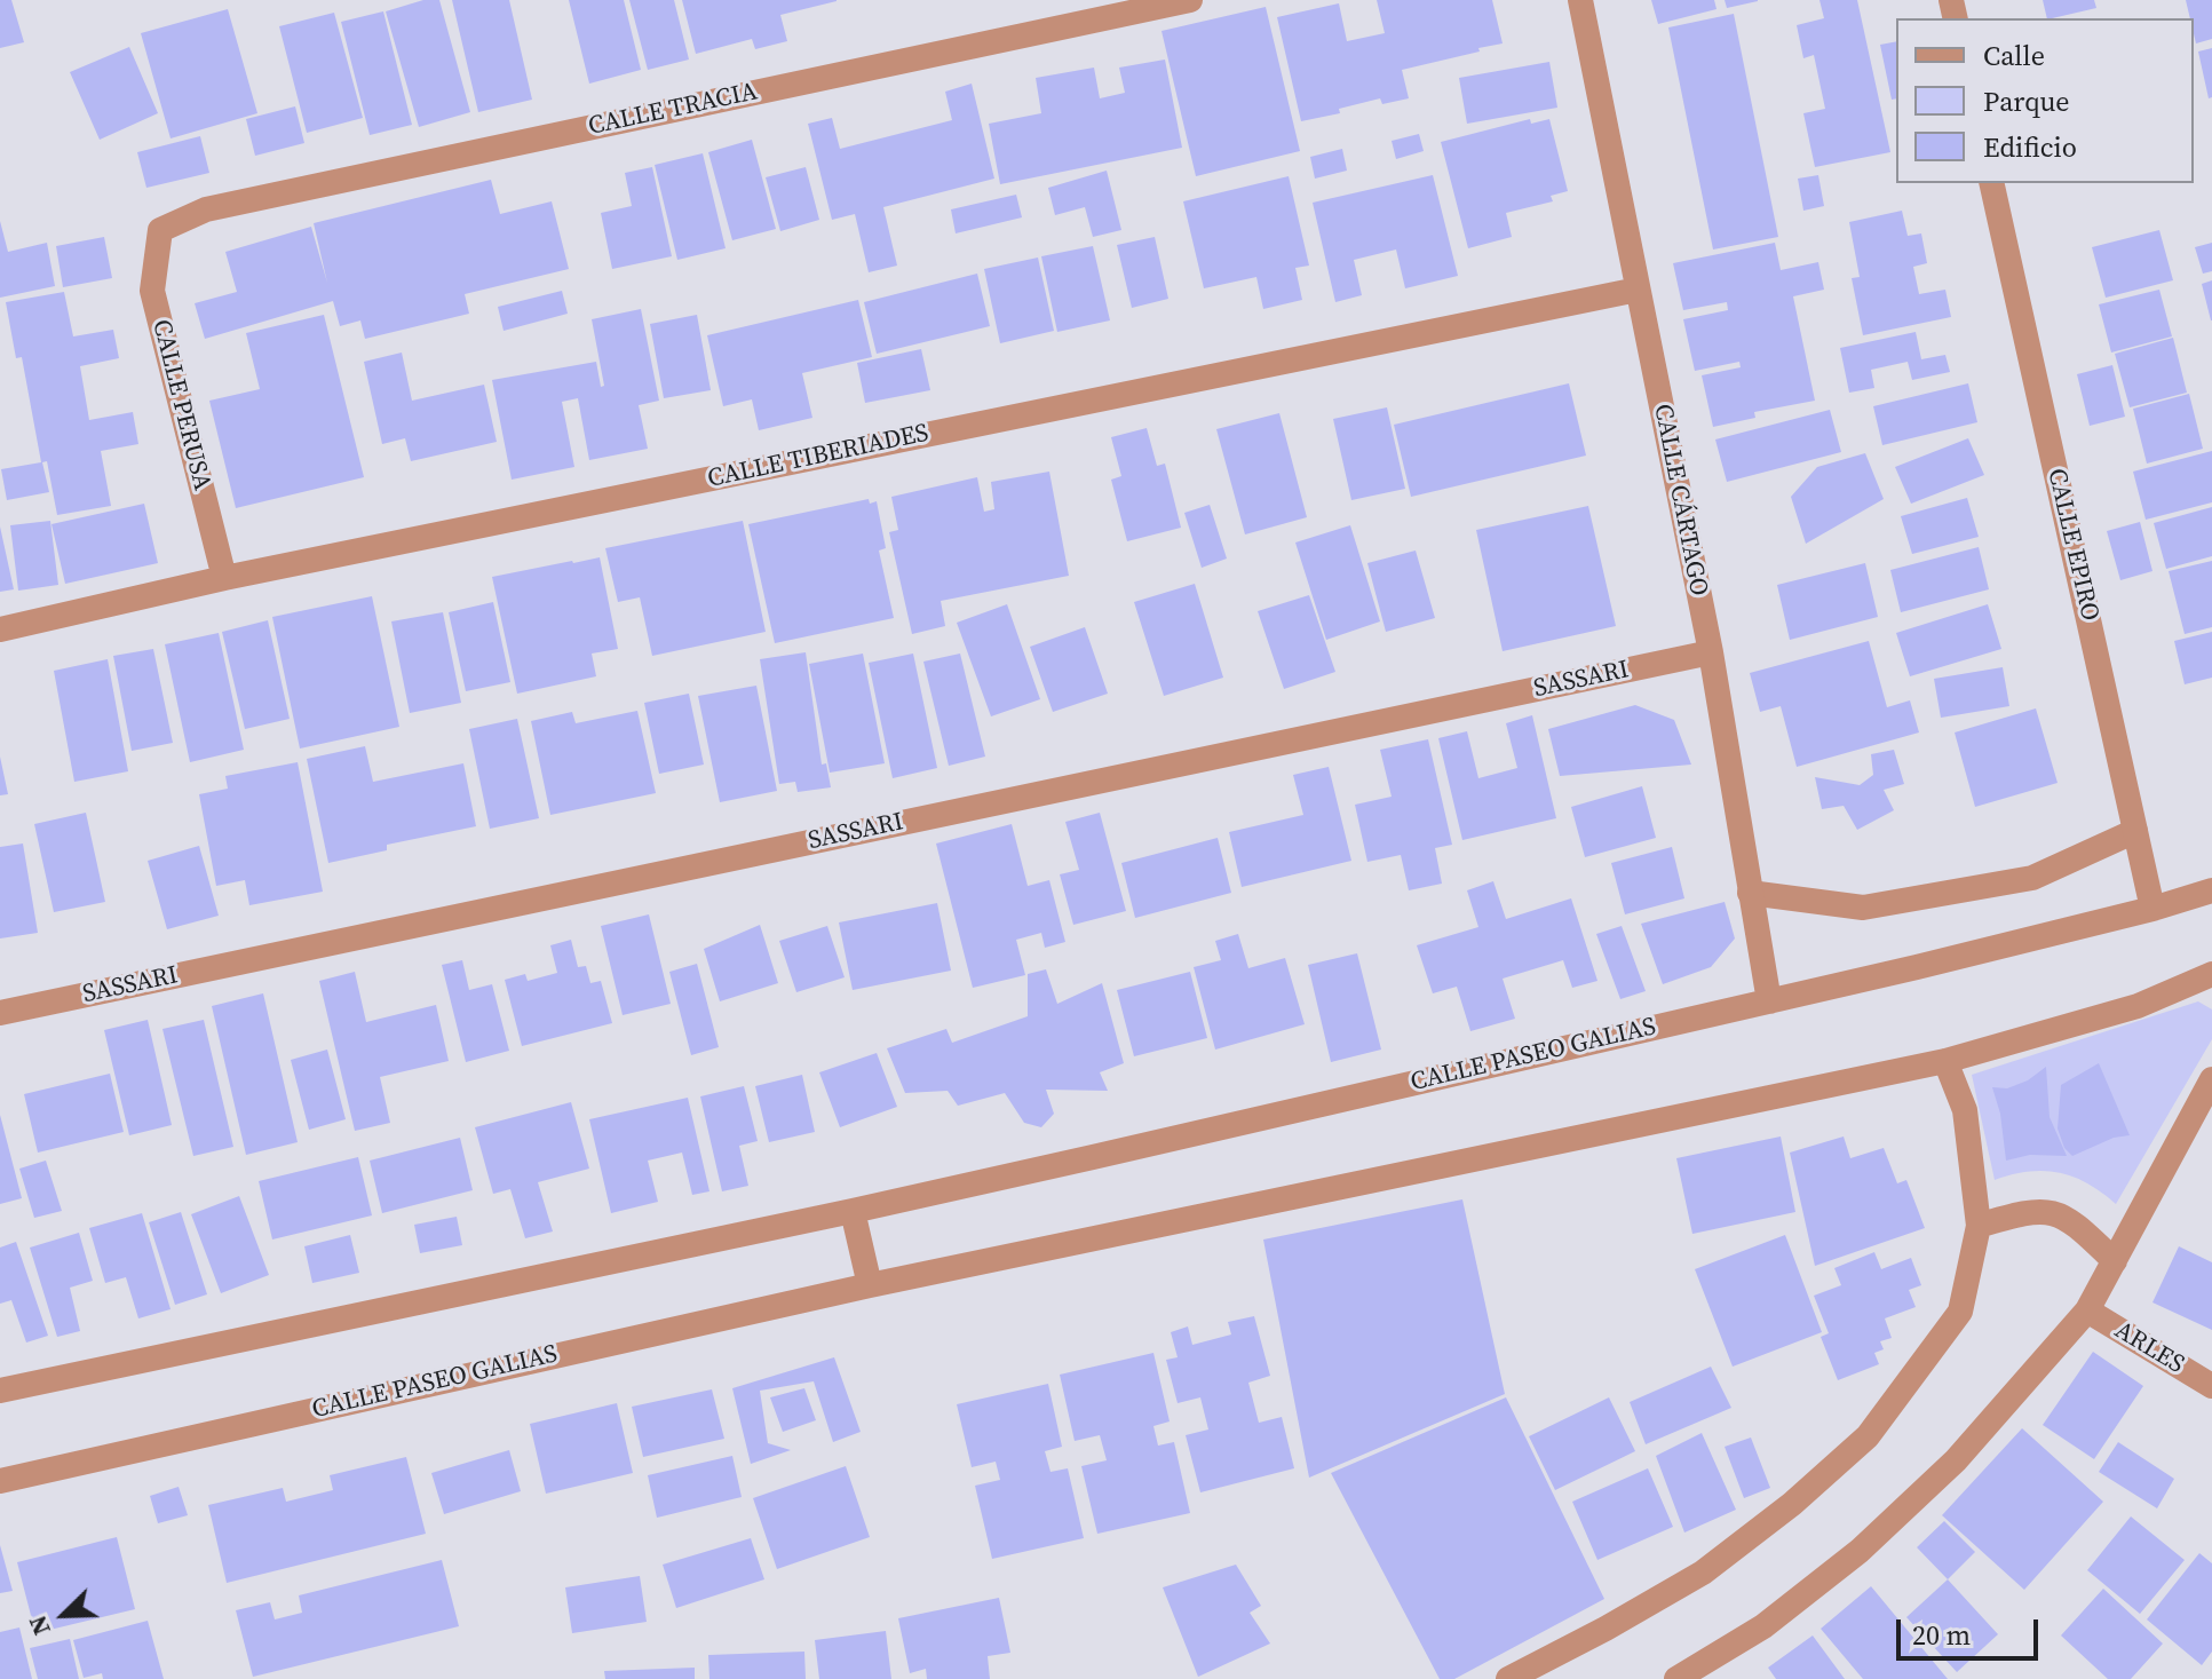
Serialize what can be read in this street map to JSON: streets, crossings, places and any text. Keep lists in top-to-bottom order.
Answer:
{
  "streets": {
    "street": [
      "CALLE TRACIA",
      "CALLE PERUSA",
      "CALLE TIBERIADES",
      "CALLE CÁRTAGO",
      "CALLE EPIRO",
      "SASSARI",
      "CALLE PASEO GALIAS",
      "ARLES"
    ]
  },
  "crossings": [
    ["CALLE TRACIA", "CALLE PERUSA"],
    ["CALLE PERUSA", "CALLE TIBERIADES"],
    ["CALLE TIBERIADES", "CALLE CÁRTAGO"],
    ["CALLE CÁRTAGO", "SASSARI"],
    ["CALLE CÁRTAGO", "CALLE PASEO GALIAS"],
    ["CALLE EPIRO", "CALLE PASEO GALIAS"]
  ],
  "legend": ["Calle", "Parque", "Edificio"],
  "scale_bar": "20 m",
  "north": "bottom left"
}
